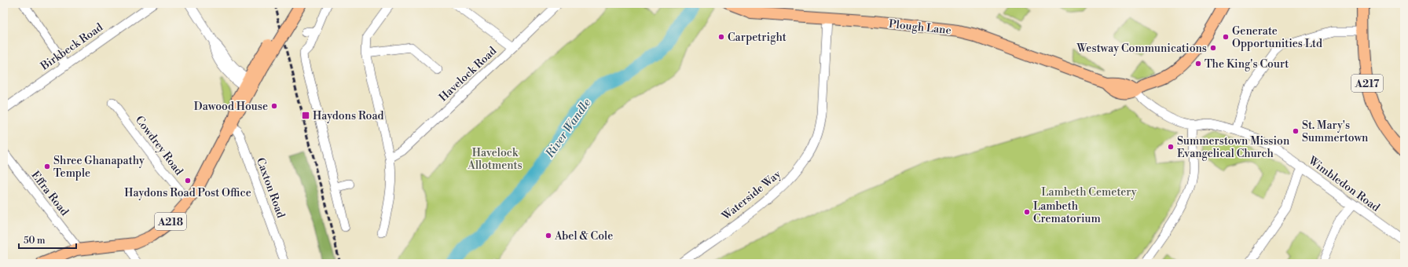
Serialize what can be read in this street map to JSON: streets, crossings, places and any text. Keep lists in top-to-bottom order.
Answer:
{
  "streets": {
    "main road": ["Plough Lane", "A217", "A218"],
    "street": [
      "Birkbeck Road",
      "Havelock Road",
      "Cowdrey Road",
      "Wimbledon Road",
      "Caxton Road",
      "Effra Road",
      "Waterside Way"
    ]
  },
  "crossings": [
    ["Plough Lane", "Waterside Way"],
    ["Cowdrey Road", "A218"],
    ["Caxton Road", "A218"],
    ["Effra Road", "A218"]
  ],
  "water": ["River Wandle"],
  "parks": ["Havelock Allotments", "Lambeth Cemetery"],
  "places": {
    "other": [
      "Carpetright",
      "Generate Opportunities Ltd",
      "Westway Communications",
      "The King's Court",
      "Dawood House",
      "St. Mary's Summertown",
      "Summerstown Mission Evangelical Church",
      "Shree Ghanapathy Temple",
      "Haydons Road Post Office",
      "Lambeth Crematorium",
      "Abel & Cole"
    ],
    "transit": ["Haydons Road"]
  },
  "scale_bar": "50 m"
}
